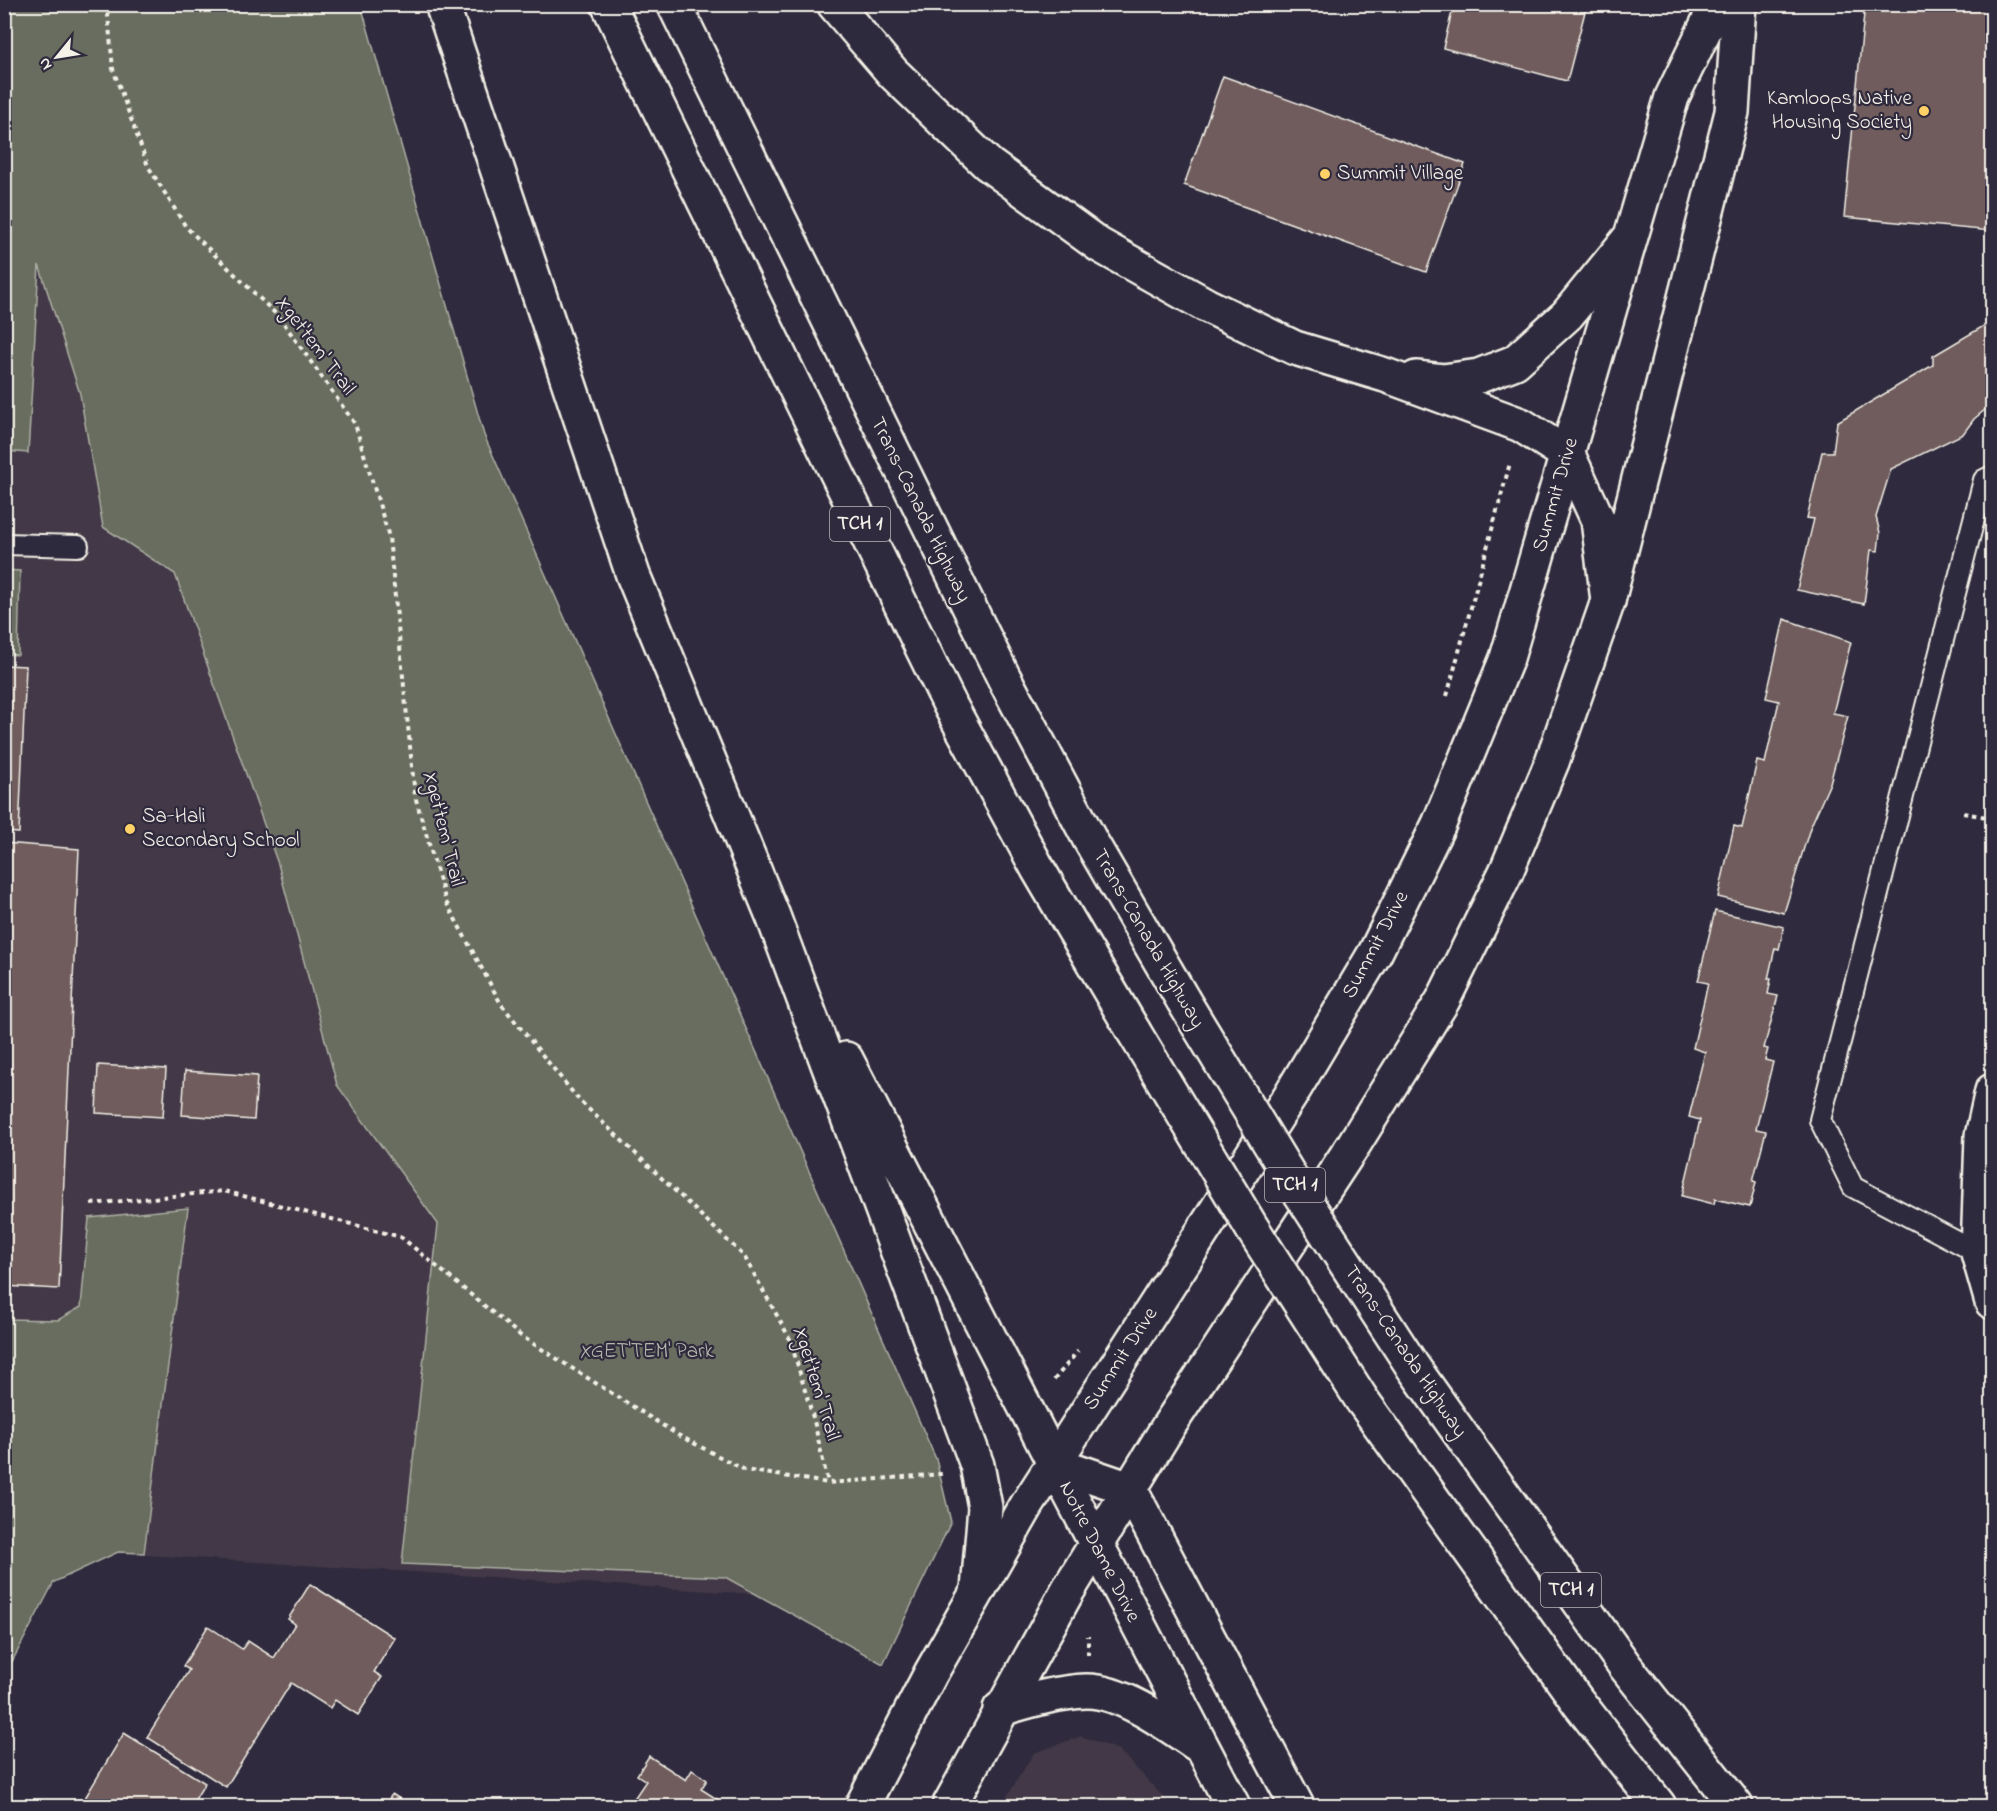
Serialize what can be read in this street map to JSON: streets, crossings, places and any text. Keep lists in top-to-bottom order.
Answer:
{
  "streets": {
    "main road": [
      "Summit Drive",
      "Trans-Canada Highway",
      "TCH 1",
      "Notre Dame Drive"
    ],
    "path": ["Xget'tem' Trail"]
  },
  "crossings": [
    ["Summit Drive", "Notre Dame Drive"]
  ],
  "parks": ["XGET'TEM' Park"],
  "places": ["Kamloops Native Housing Society", "Summit Village", "Sa-Hali Secondary School"],
  "north": "bottom left"
}
